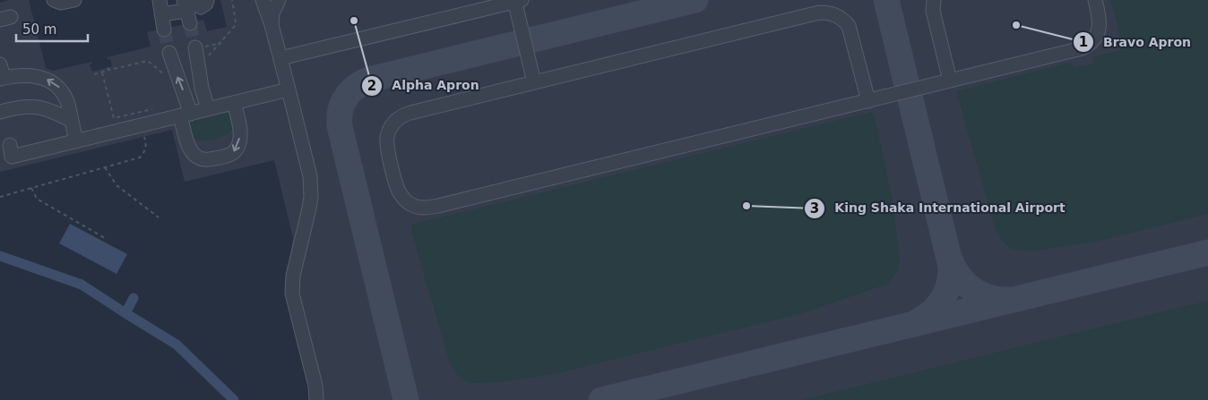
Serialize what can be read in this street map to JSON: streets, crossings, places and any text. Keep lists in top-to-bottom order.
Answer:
{
  "places": ["Alpha Apron", "Bravo Apron", "King Shaka International Airport"],
  "scale_bar": "50 m"
}
